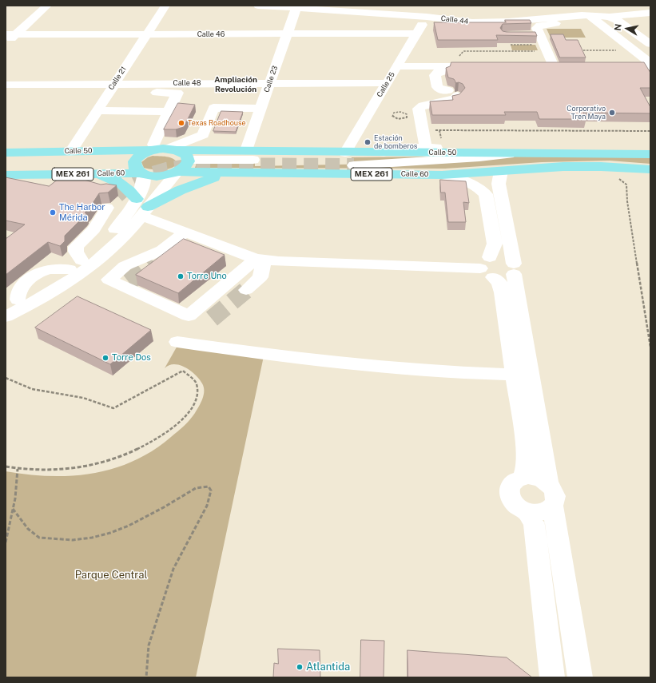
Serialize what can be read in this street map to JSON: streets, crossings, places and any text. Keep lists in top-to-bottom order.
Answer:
{
  "streets": {
    "main road": ["Calle 50", "Calle 60", "MEX 261"],
    "street": [
      "Calle 44",
      "Calle 46",
      "Calle 21",
      "Calle 23",
      "Calle 48",
      "Calle 25"
    ]
  },
  "crossings": [
    ["Calle 44", "Calle 23"],
    ["Calle 44", "Calle 25"],
    ["Calle 46", "Calle 21"],
    ["Calle 46", "Calle 23"],
    ["Calle 46", "Calle 25"],
    ["Calle 21", "Calle 48"],
    ["Calle 21", "Calle 50"],
    ["Calle 23", "Calle 48"],
    ["Calle 23", "Calle 50"],
    ["Calle 48", "Calle 25"],
    ["Calle 25", "Calle 50"]
  ],
  "districts": ["Ampliación Revolución"],
  "parks": ["Parque Central"],
  "places": [
    "Corporativo Tren Maya",
    "Texas Roadhouse",
    "Estación de bomberos",
    "The Harbor Mérida",
    "Torre Uno",
    "Torre Dos",
    "Atlantida"
  ],
  "north": "left"
}
